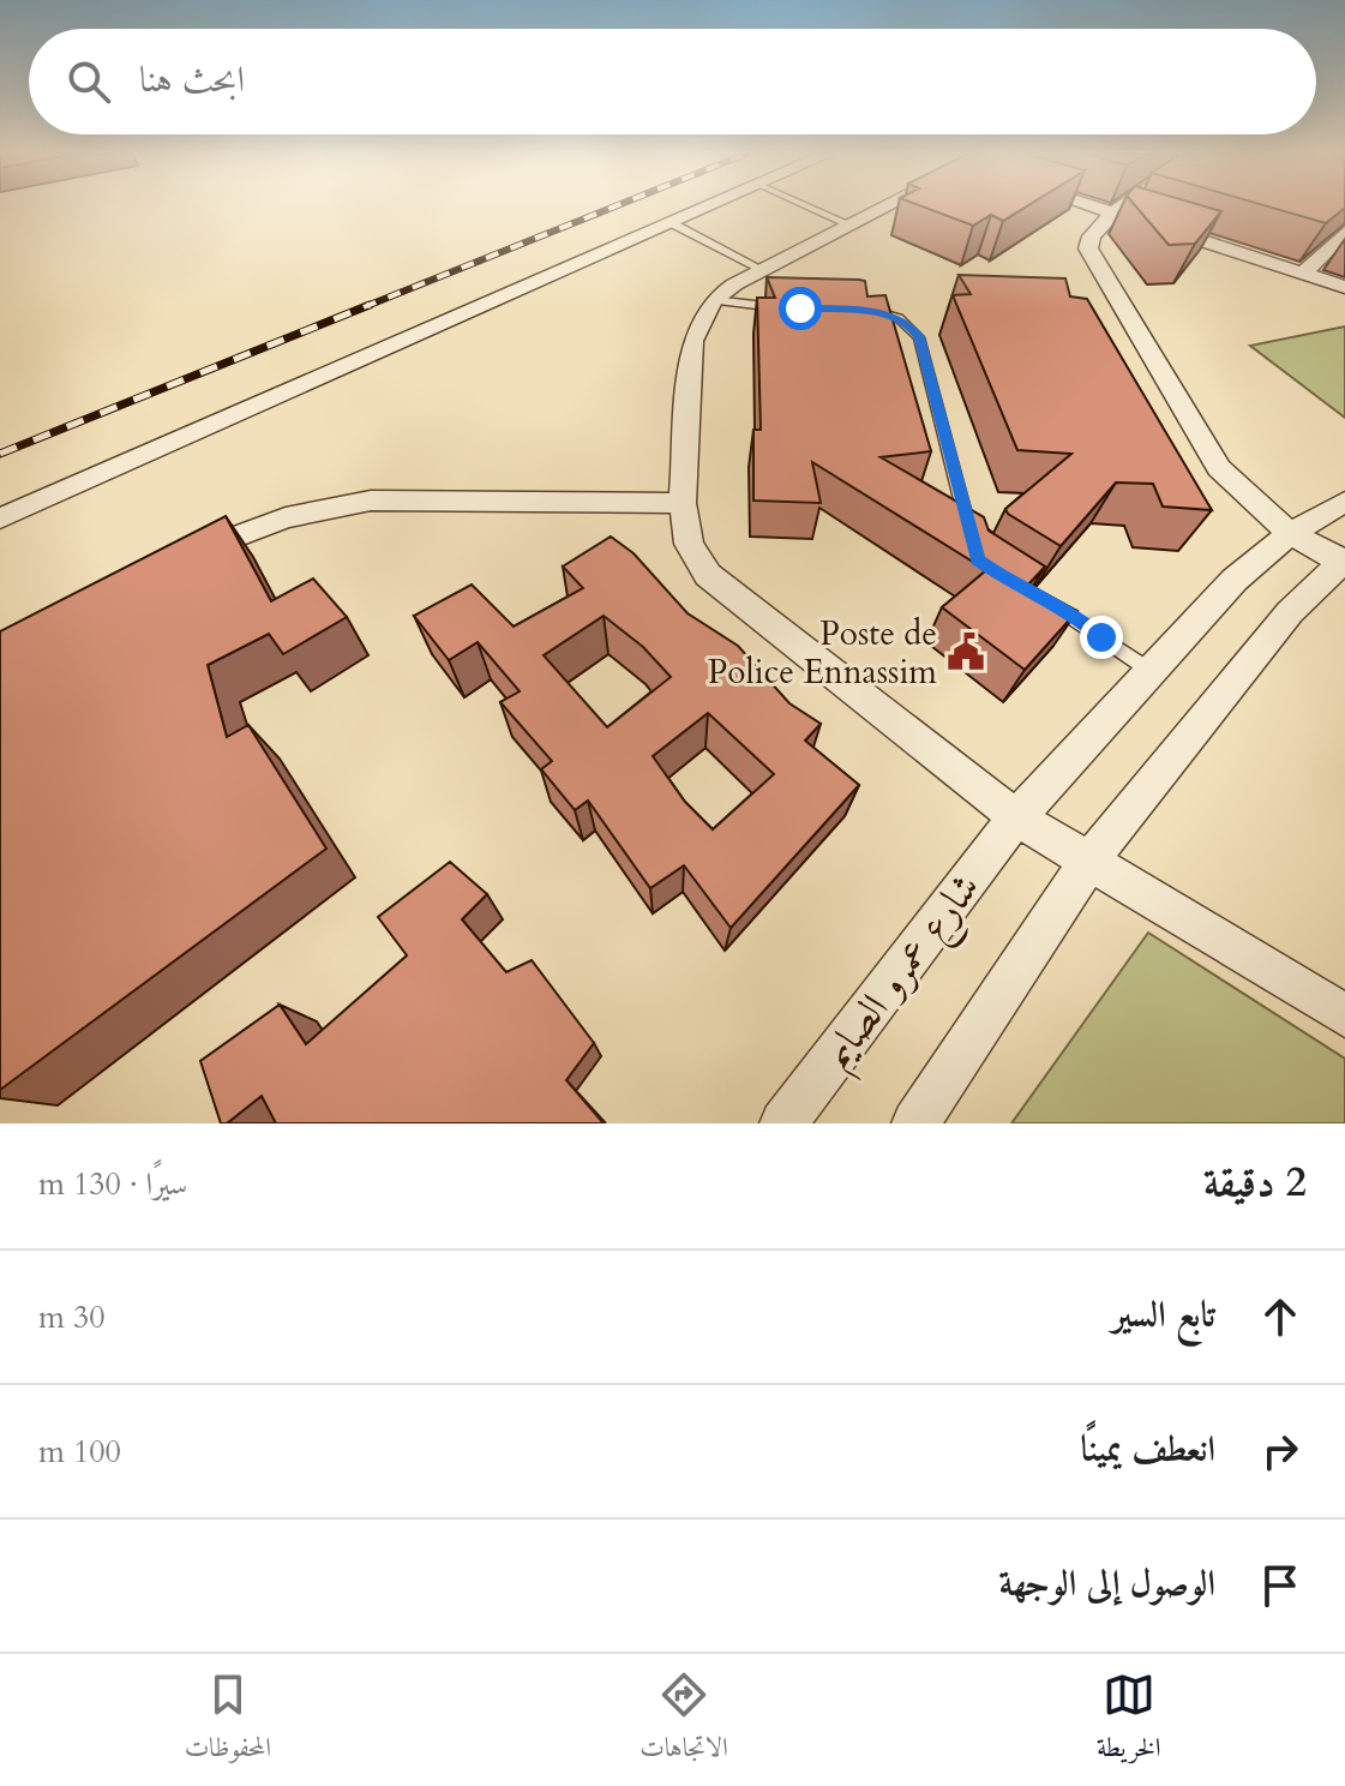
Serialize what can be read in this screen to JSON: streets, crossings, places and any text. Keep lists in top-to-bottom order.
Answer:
{
  "streets": {
    "street": ["شارع عمرو الصايم"]
  },
  "places": {
    "public building": ["Poste de Police Ennassim"]
  },
  "page": {
    "search": "ابحث هنا",
    "heading": ["2 دقيقة", "سيرًا · 130 m"],
    "list": [
      ["تابع السير", "30 m"],
      ["انعطف يمينًا", "100 m"],
      "الوصول إلى الوجهة"
    ],
    "nav": ["الخريطة", "الاتجاهات", "المحفوظات"]
  }
}
